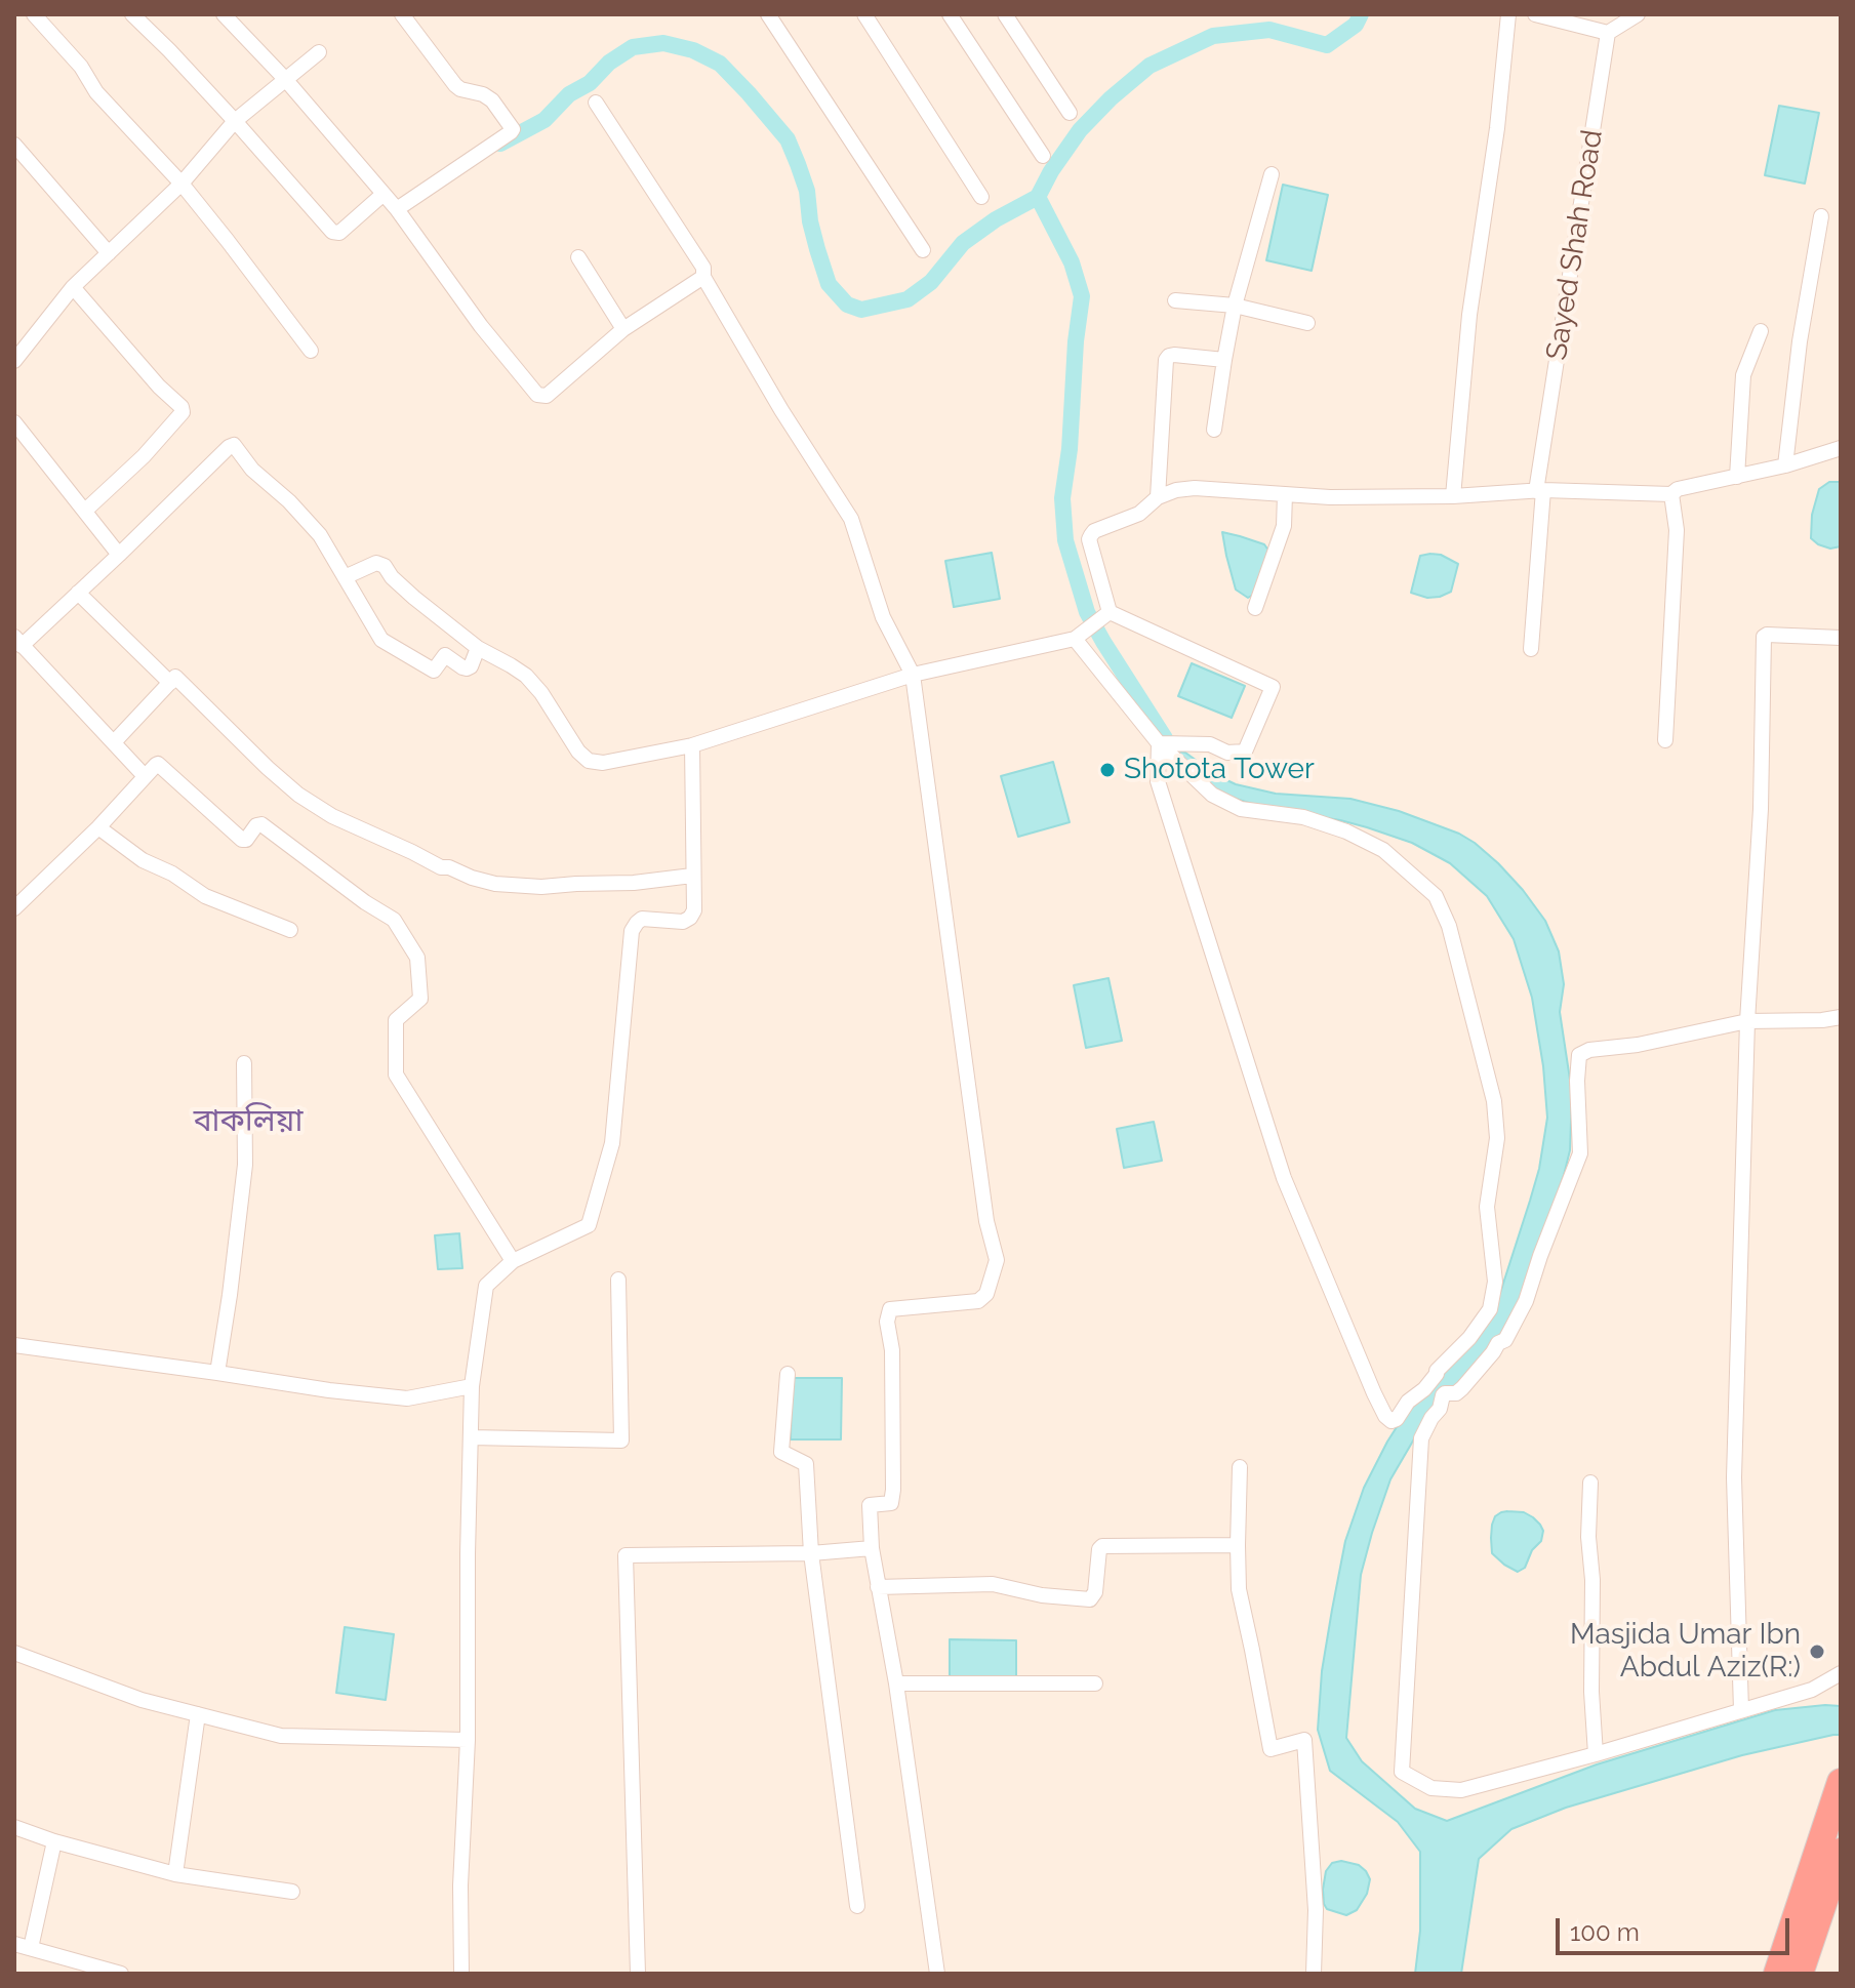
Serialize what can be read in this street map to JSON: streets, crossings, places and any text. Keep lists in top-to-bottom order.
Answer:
{
  "streets": {
    "street": ["Sayed Shah Road"]
  },
  "districts": ["বাকলিয়া"],
  "places": ["Shotota Tower", "Masjida Umar Ibn Abdul Aziz(R:)"],
  "scale_bar": "100 m"
}
